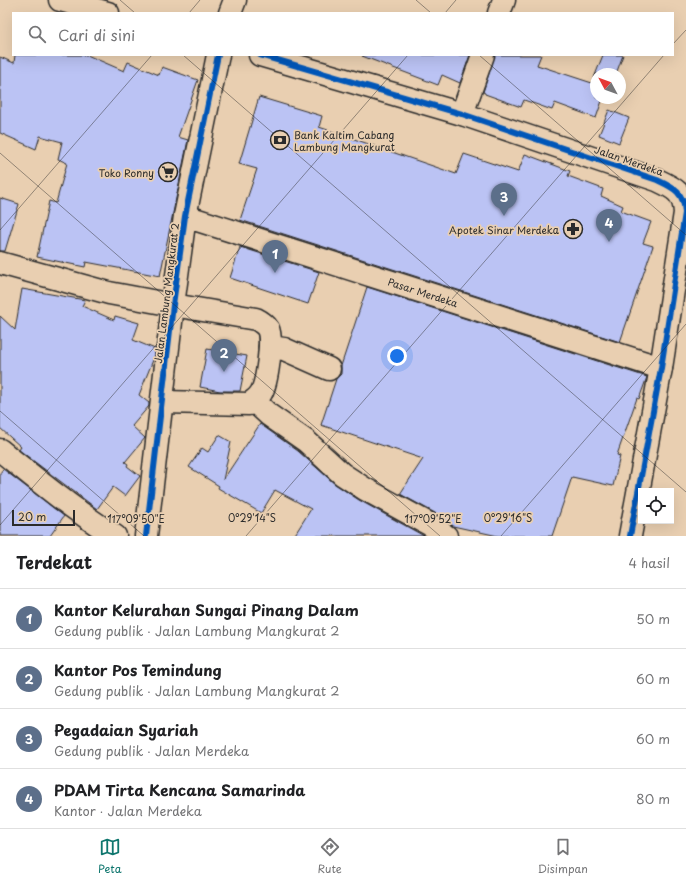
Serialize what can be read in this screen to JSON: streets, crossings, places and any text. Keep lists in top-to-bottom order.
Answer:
{
  "streets": {
    "street": ["Jalan Merdeka", "Pasar Merdeka", "Jalan Lambung Mangkurat 2"]
  },
  "crossings": [
    ["Jalan Merdeka", "Pasar Merdeka"],
    ["Pasar Merdeka", "Jalan Lambung Mangkurat 2"]
  ],
  "places": {
    "bank": ["Bank Kaltim Cabang Lambung Mangkurat"],
    "supermarket": ["Toko Ronny"],
    "pharmacy": ["Apotek Sinar Merdeka"]
  },
  "scale_bar": "20 m",
  "north": "top left",
  "page": {
    "search": "Cari di sini",
    "pins": [
      "3",
      "4",
      "1",
      "2"
    ],
    "scale": "20 m",
    "heading": ["Terdekat", "4 hasil"],
    "list": [
      {
        "mark": "1",
        "name": "Kantor Kelurahan Sungai Pinang Dalam",
        "note": "Gedung publik · Jalan Lambung Mangkurat 2",
        "value": "50 m"
      },
      {
        "mark": "2",
        "name": "Kantor Pos Temindung",
        "note": "Gedung publik · Jalan Lambung Mangkurat 2",
        "value": "60 m"
      },
      {
        "mark": "3",
        "name": "Pegadaian Syariah",
        "note": "Gedung publik · Jalan Merdeka",
        "value": "60 m"
      },
      {
        "mark": "4",
        "name": "PDAM Tirta Kencana Samarinda",
        "note": "Kantor · Jalan Merdeka",
        "value": "80 m"
      }
    ],
    "nav": ["Peta", "Rute", "Disimpan"]
  },
  "coordinates": [
    "0°29'14\"S",
    "0°29'16\"S",
    "117°09'50\"E",
    "117°09'52\"E"
  ]
}
